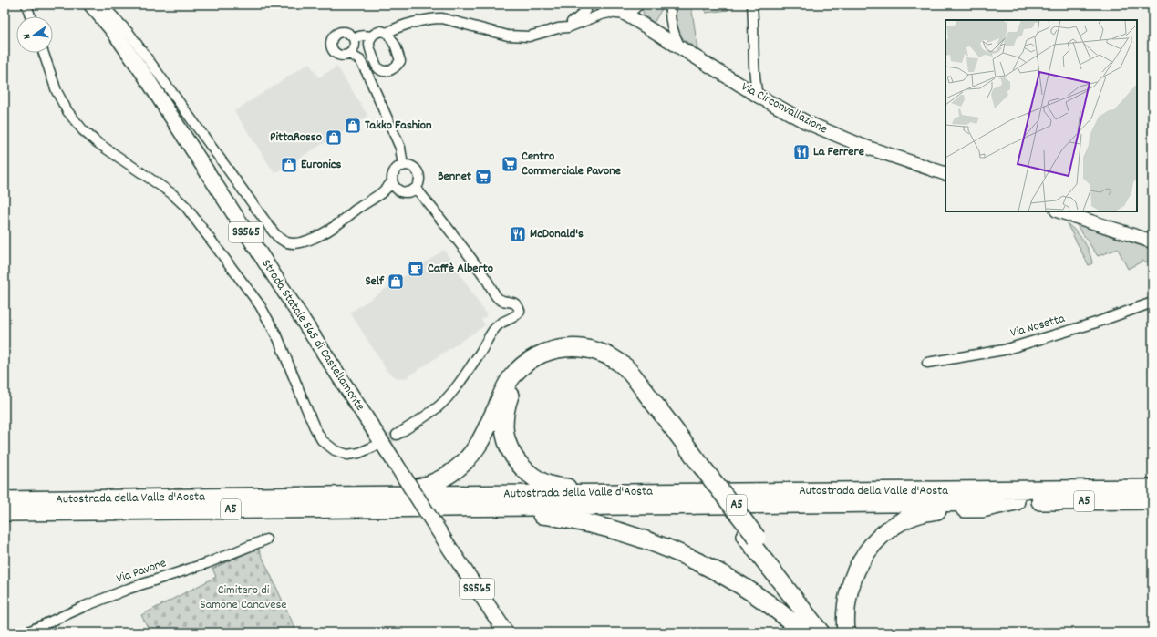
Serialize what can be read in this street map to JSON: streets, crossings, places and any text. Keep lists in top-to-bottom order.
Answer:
{
  "streets": {
    "highway": ["Autostrada della Valle d'Aosta", "A5"],
    "main road": ["Via Circonvallazione", "SS565", "Strada Statale 565 di Castellamonte"],
    "street": ["Via Nosetta", "Via Pavone"]
  },
  "parks": ["Cimitero di Samone Canavese"],
  "places": {
    "shop": [
      "Takko Fashion",
      "PittaRosso",
      "Euronics",
      "Self"
    ],
    "restaurant": ["La Ferrere", "McDonald's"],
    "supermarket": ["Centro Commerciale Pavone", "Bennet"],
    "cafe": ["Caffè Alberto"]
  },
  "north": "left"
}
